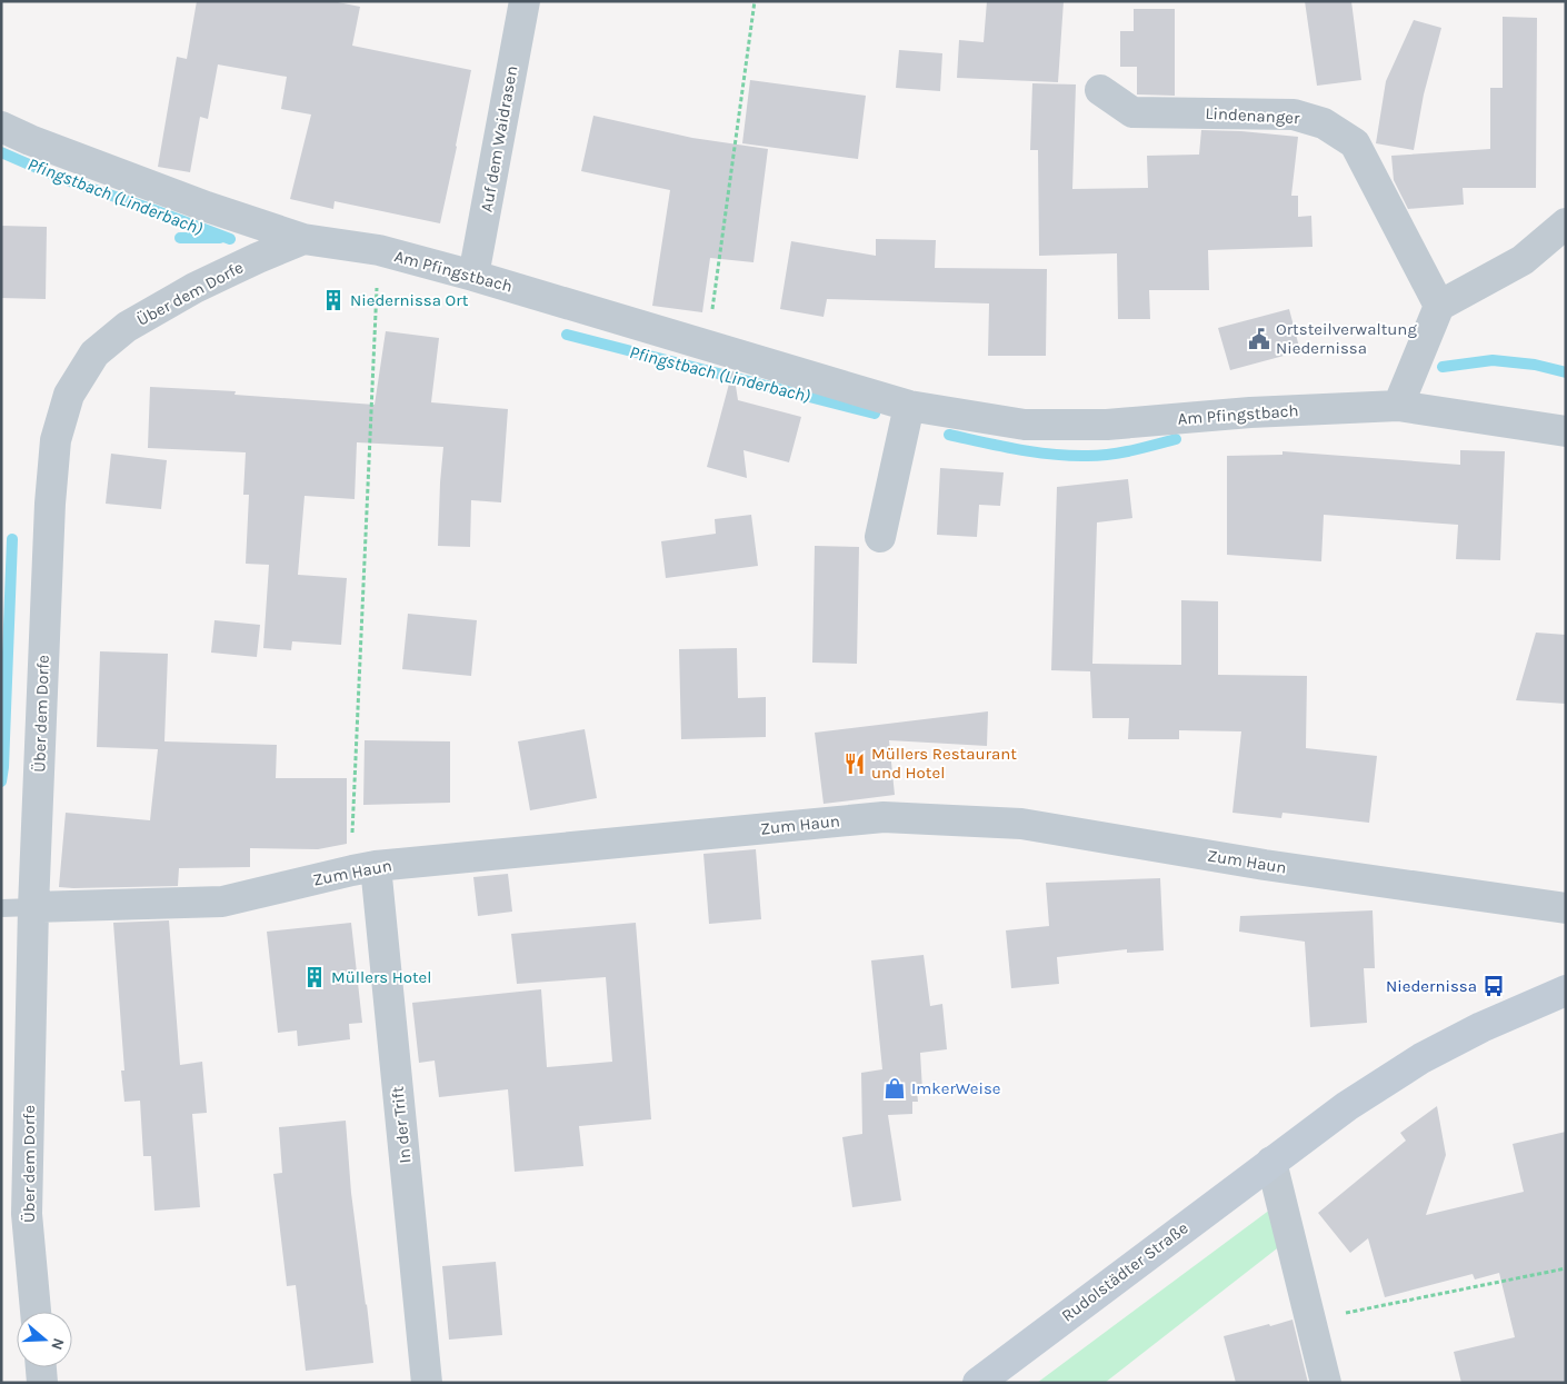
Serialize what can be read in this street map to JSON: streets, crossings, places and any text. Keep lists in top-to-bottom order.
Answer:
{
  "streets": {
    "street": [
      "Lindenanger",
      "Auf dem Waidrasen",
      "Am Pfingstbach",
      "Über dem Dorfe",
      "Zum Haun",
      "In der Trift",
      "Rudolstädter Straße"
    ]
  },
  "crossings": [
    ["Auf dem Waidrasen", "Am Pfingstbach"],
    ["Am Pfingstbach", "Über dem Dorfe"],
    ["Über dem Dorfe", "Zum Haun"],
    ["Zum Haun", "In der Trift"]
  ],
  "water": ["Pfingstbach (Linderbach)"],
  "places": {
    "building": ["Niedernissa Ort", "Müllers Hotel"],
    "public building": ["Ortsteilverwaltung Niedernissa"],
    "restaurant": ["Müllers Restaurant und Hotel"],
    "bus stop": ["Niedernissa"],
    "shop": ["ImkerWeise"]
  },
  "north": "right"
}
